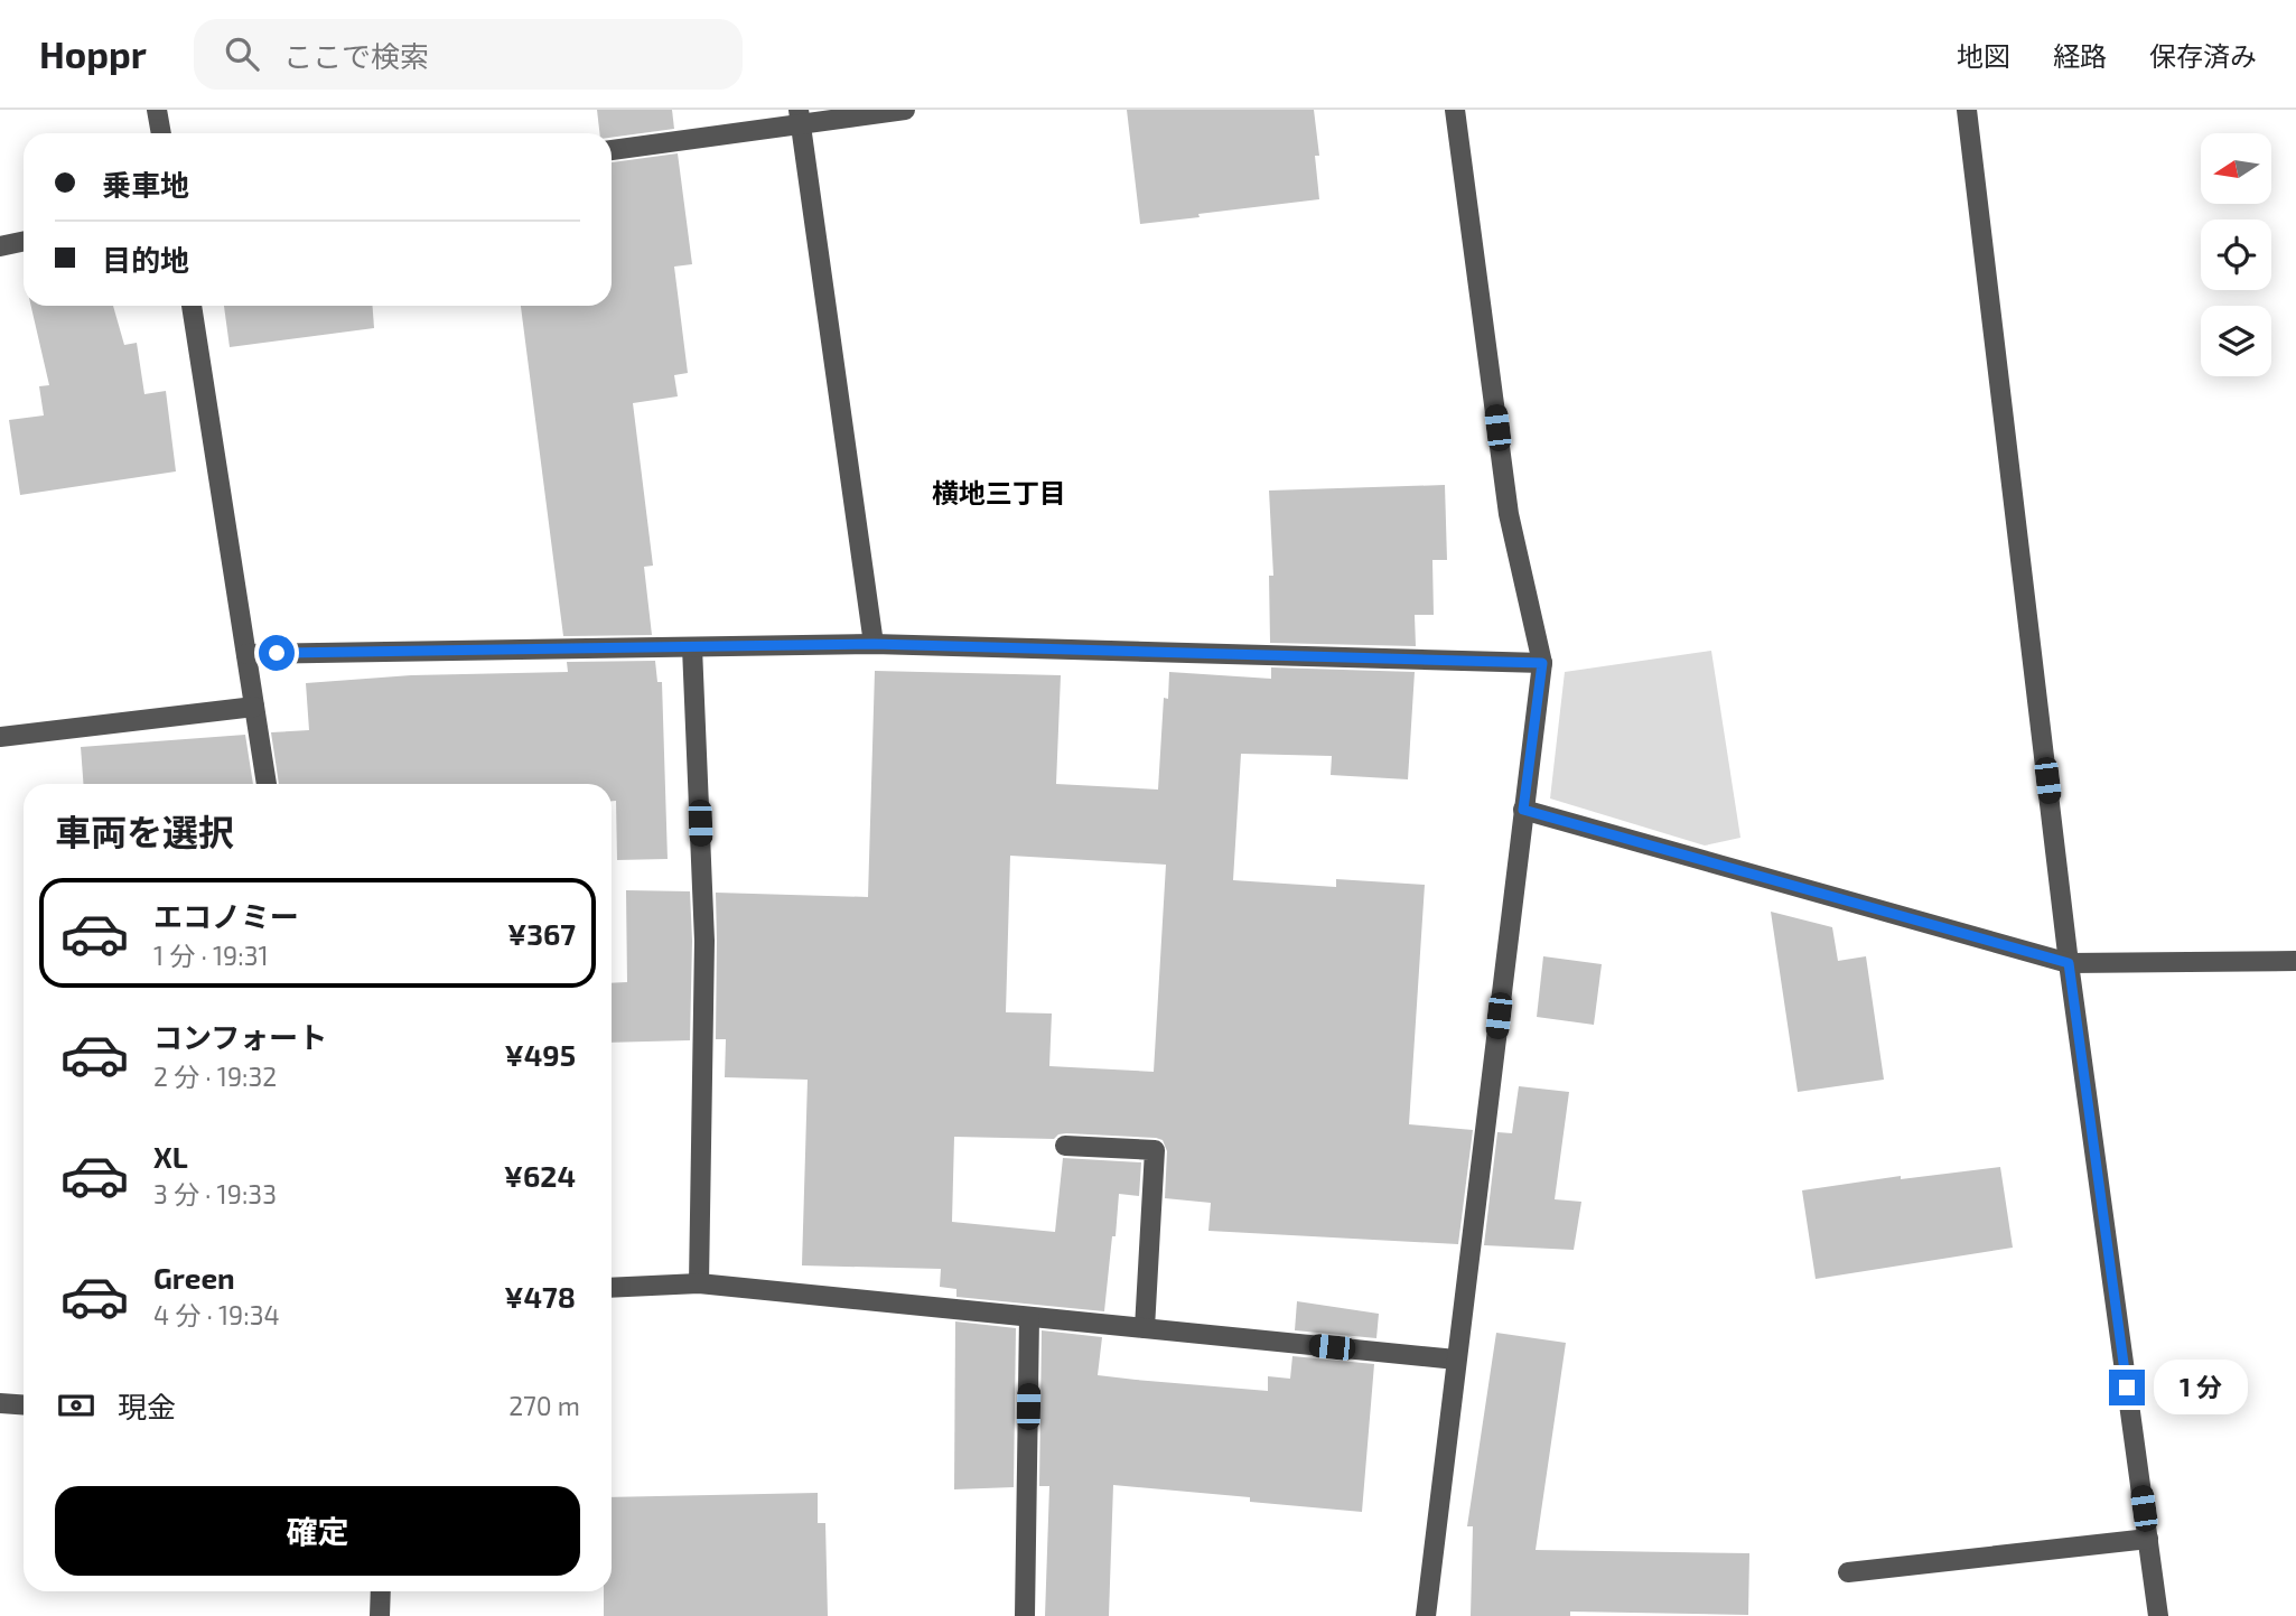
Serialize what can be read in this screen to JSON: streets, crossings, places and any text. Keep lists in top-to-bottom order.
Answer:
{
  "districts": ["横地三丁目"],
  "north": "left",
  "page": {
    "header": "Hoppr",
    "search": "ここで検索",
    "nav": ["地図", "経路", "保存済み"],
    "banner": ["乗車地", "目的地"],
    "heading": "車両を選択",
    "list": [
      {
        "name": "エコノミー",
        "note": "1 分 · 19:31",
        "value": "¥367"
      },
      {
        "name": "コンフォート",
        "note": "2 分 · 19:32",
        "value": "¥495"
      },
      {
        "name": "XL",
        "note": "3 分 · 19:33",
        "value": "¥624"
      },
      {
        "name": "Green",
        "note": "4 分 · 19:34",
        "value": "¥478"
      }
    ],
    "bubble": "1 分",
    "pay": ["現金", "270 m"],
    "buttons": "確定"
  }
}
